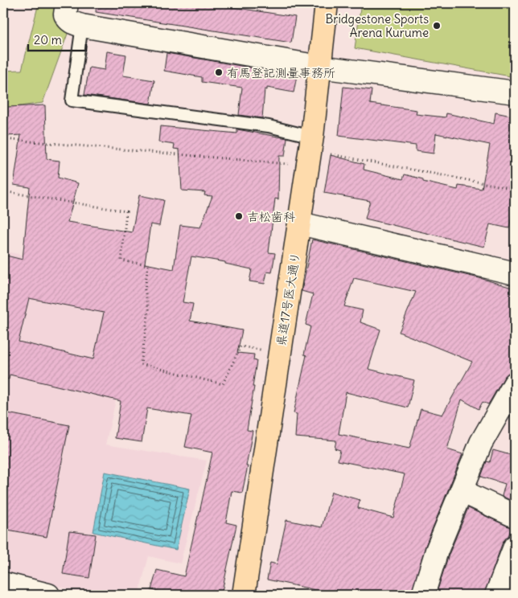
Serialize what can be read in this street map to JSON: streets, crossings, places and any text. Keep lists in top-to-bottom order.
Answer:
{
  "streets": {
    "main road": ["県道17号医大通り"]
  },
  "places": ["Bridgestone Sports Arena Kurume", "有馬登記測量事務所", "吉松歯科"],
  "scale_bar": "20 m"
}
